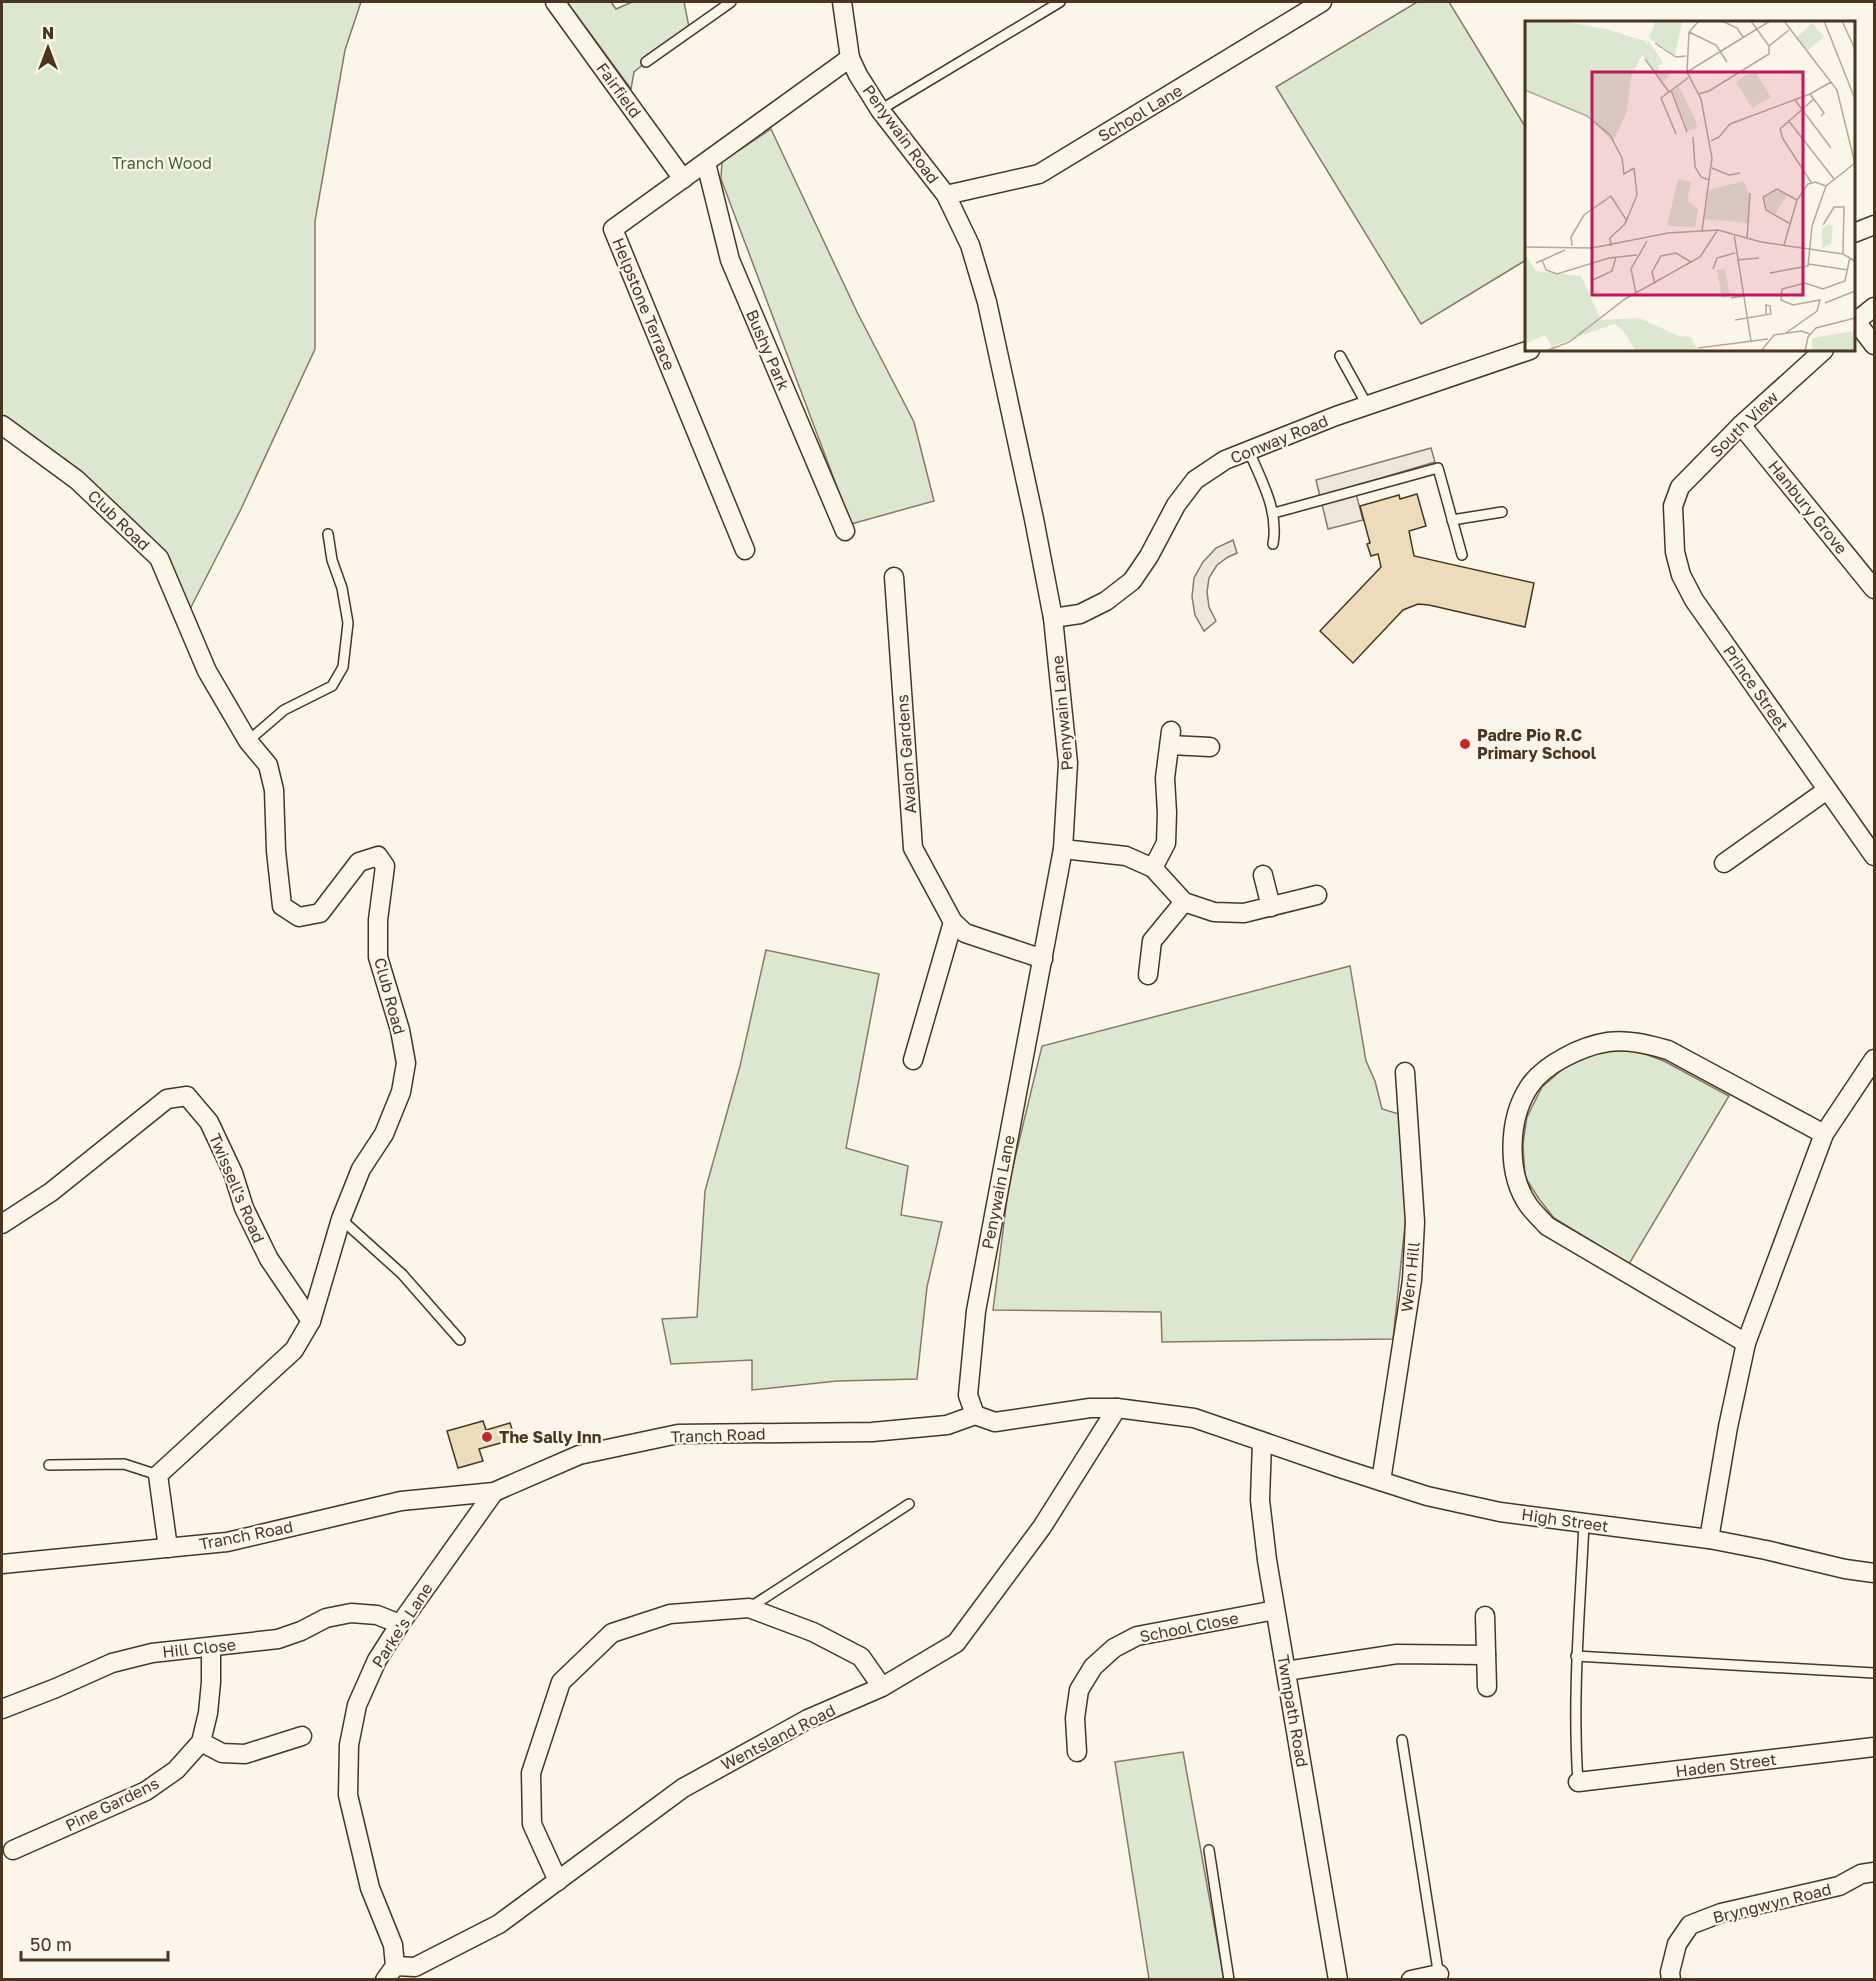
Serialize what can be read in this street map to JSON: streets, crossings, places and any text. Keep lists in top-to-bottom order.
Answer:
{
  "streets": {
    "street": [
      "Fairfield",
      "School Lane",
      "Penywain Road",
      "Helpstone Terrace",
      "Bushy Park",
      "South View",
      "Conway Road",
      "Hanbury Grove",
      "Club Road",
      "Prince Street",
      "Penywain Lane",
      "Avalon Gardens",
      "Twissell's Road",
      "Wern Hill",
      "Tranch Road",
      "High Street",
      "Parke's Lane",
      "School Close",
      "Hill Close",
      "Twmpath Road",
      "Wentsland Road",
      "Haden Street",
      "Pine Gardens",
      "Bryngwyn Road"
    ]
  },
  "crossings": [
    ["Fairfield", "Helpstone Terrace"],
    ["School Lane", "Penywain Road"],
    ["School Lane", "Penywain Lane"],
    ["Penywain Road", "Helpstone Terrace"],
    ["Penywain Road", "Penywain Lane"],
    ["Helpstone Terrace", "Bushy Park"],
    ["South View", "Hanbury Grove"],
    ["South View", "Prince Street"],
    ["Conway Road", "Penywain Lane"],
    ["Club Road", "Twissell's Road"],
    ["Penywain Lane", "Tranch Road"],
    ["Wern Hill", "High Street"],
    ["Tranch Road", "Parke's Lane"],
    ["High Street", "Twmpath Road"],
    ["Parke's Lane", "Hill Close"],
    ["Parke's Lane", "Wentsland Road"],
    ["School Close", "Twmpath Road"],
    ["Hill Close", "Pine Gardens"]
  ],
  "parks": ["Tranch Wood"],
  "places": ["Padre Pio R.C Primary School", "The Sally Inn"],
  "scale_bar": "50 m",
  "north": "top"
}
